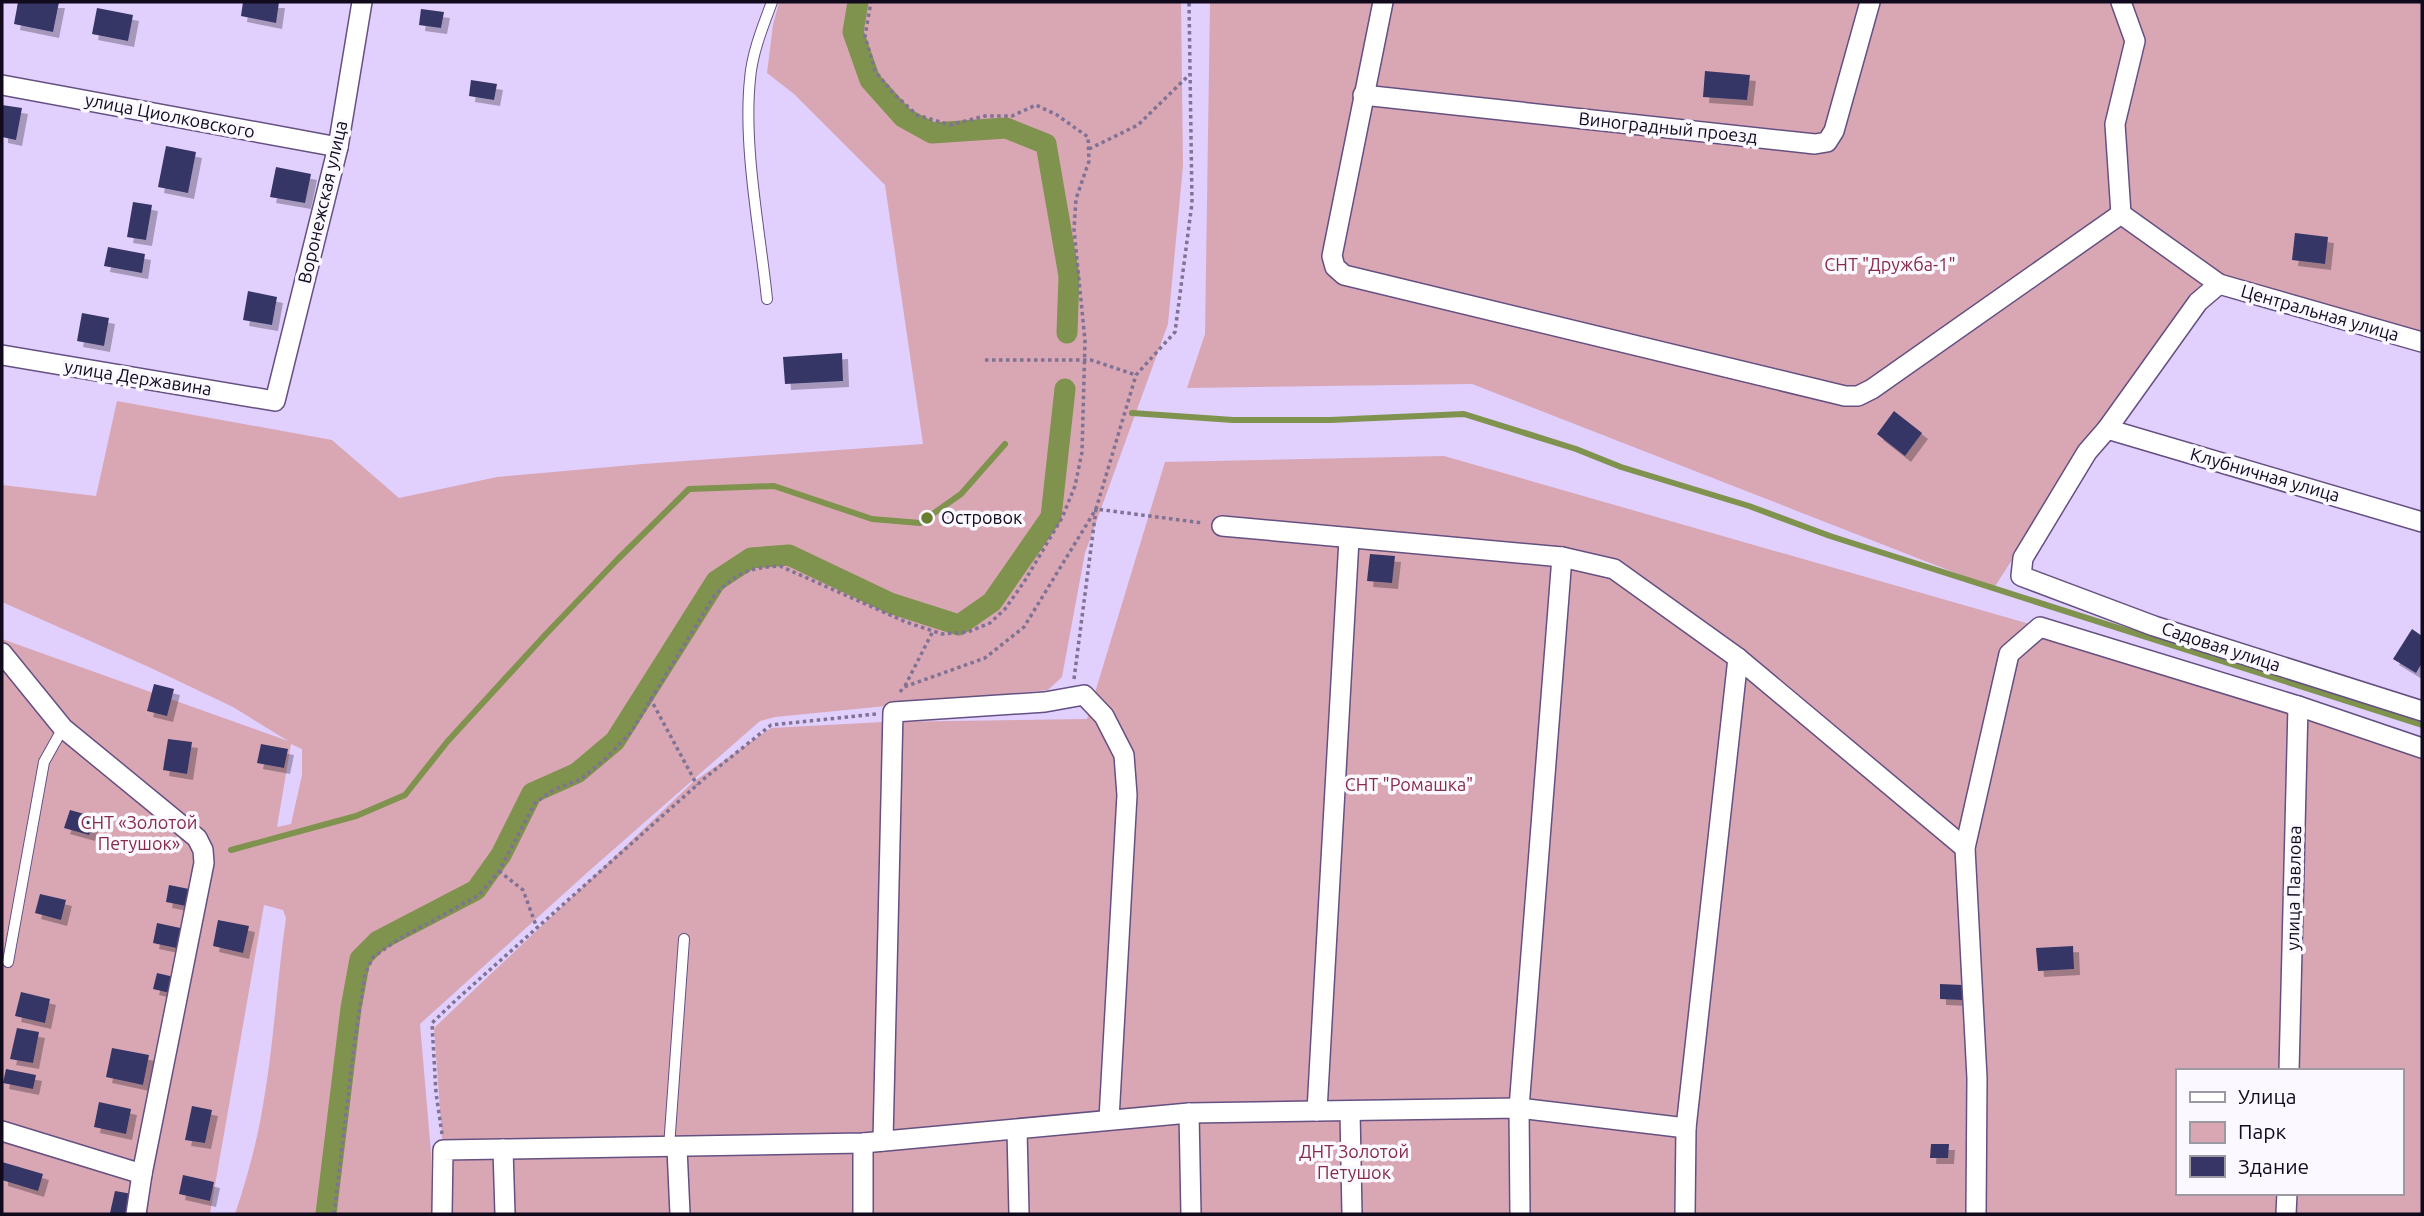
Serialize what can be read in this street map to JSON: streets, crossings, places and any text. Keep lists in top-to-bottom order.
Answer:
{
  "streets": {
    "street": [
      "улица Циолковского",
      "Виноградный проезд",
      "Воронежская улица",
      "Центральная улица",
      "улица Державина",
      "Клубничная улица",
      "Садовая улица",
      "улица Павлова"
    ]
  },
  "crossings": [
    ["улица Циолковского", "Воронежская улица"],
    ["Воронежская улица", "улица Державина"],
    ["Клубничная улица", "Садовая улица"]
  ],
  "parks": [
    "СНТ \"Дружба-1\"",
    "СНТ \"Ромашка\"",
    "СНТ «Золотой Петушок»",
    "ДНТ Золотой Петушок"
  ],
  "places": ["Островок"],
  "legend": ["Улица", "Парк", "Здание"]
}
